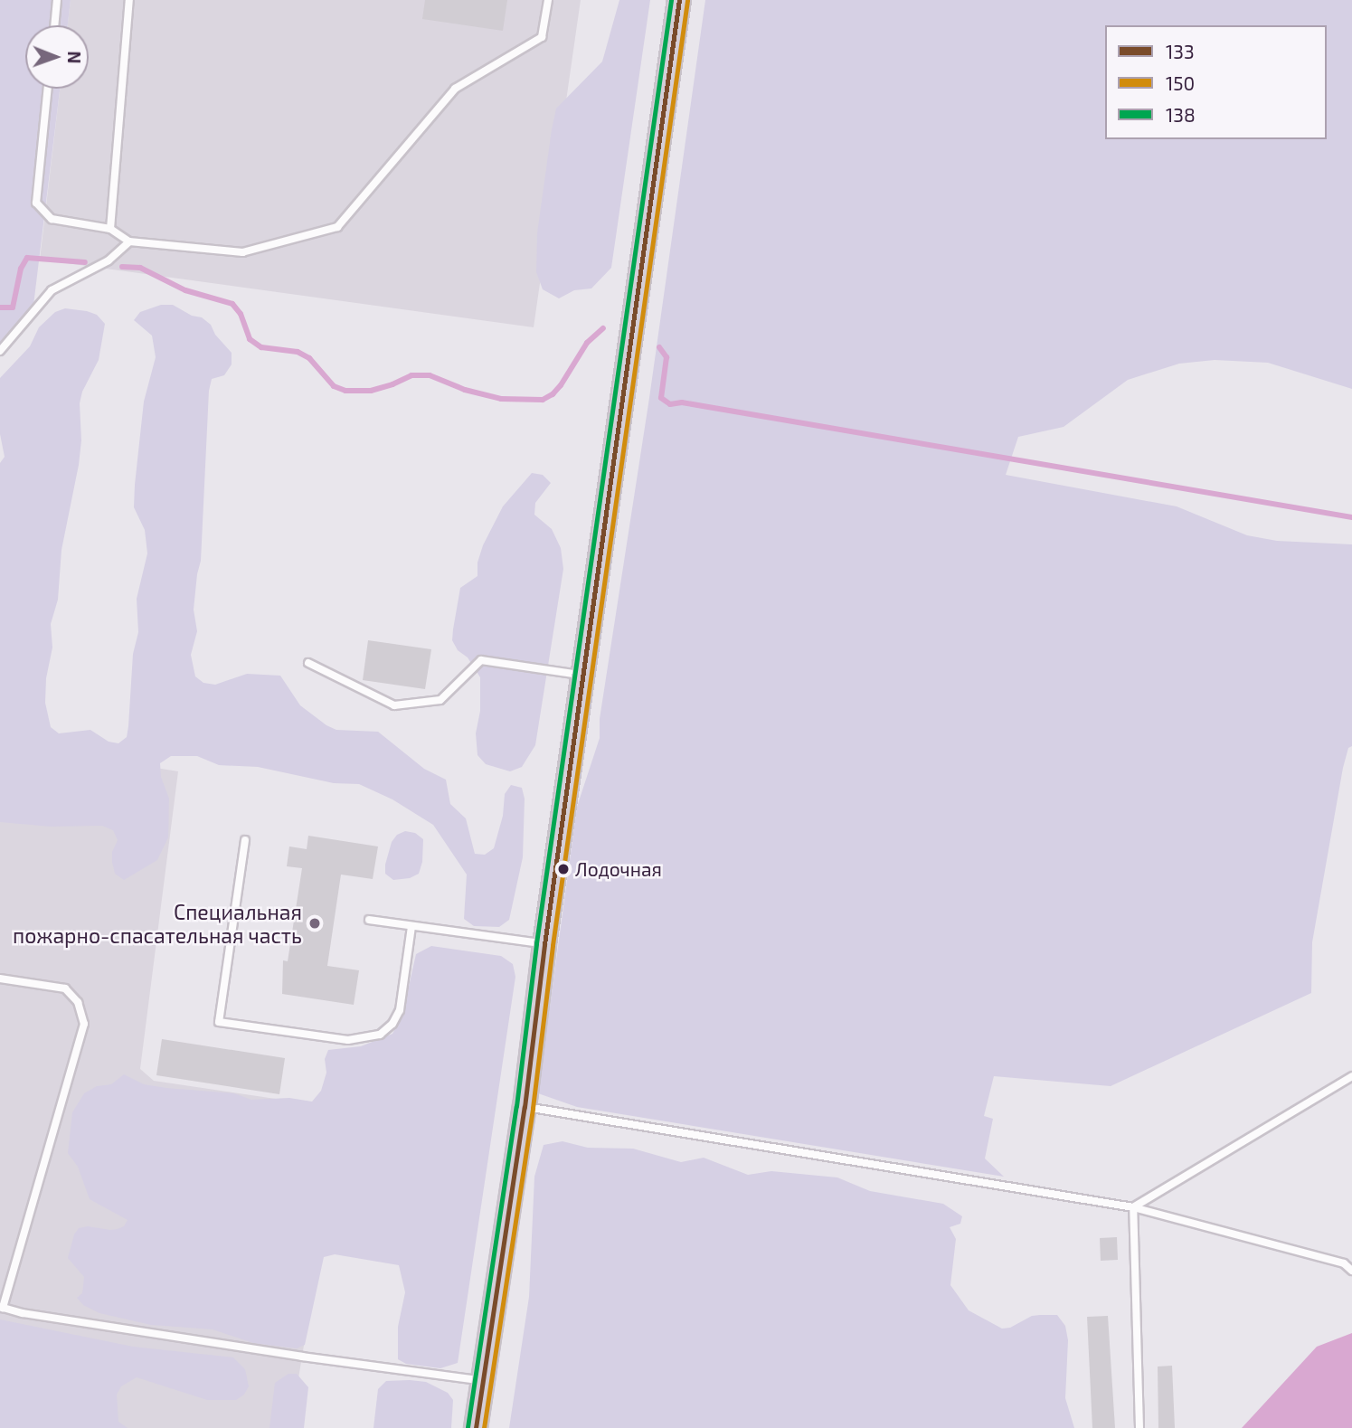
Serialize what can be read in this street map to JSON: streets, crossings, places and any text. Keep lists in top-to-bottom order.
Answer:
{
  "places": ["Лодочная", "Специальная пожарно-спасательная часть"],
  "lines": ["transit line 133", "transit line 138", "transit line 150"],
  "legend": ["133", "150", "138"],
  "north": "right"
}
